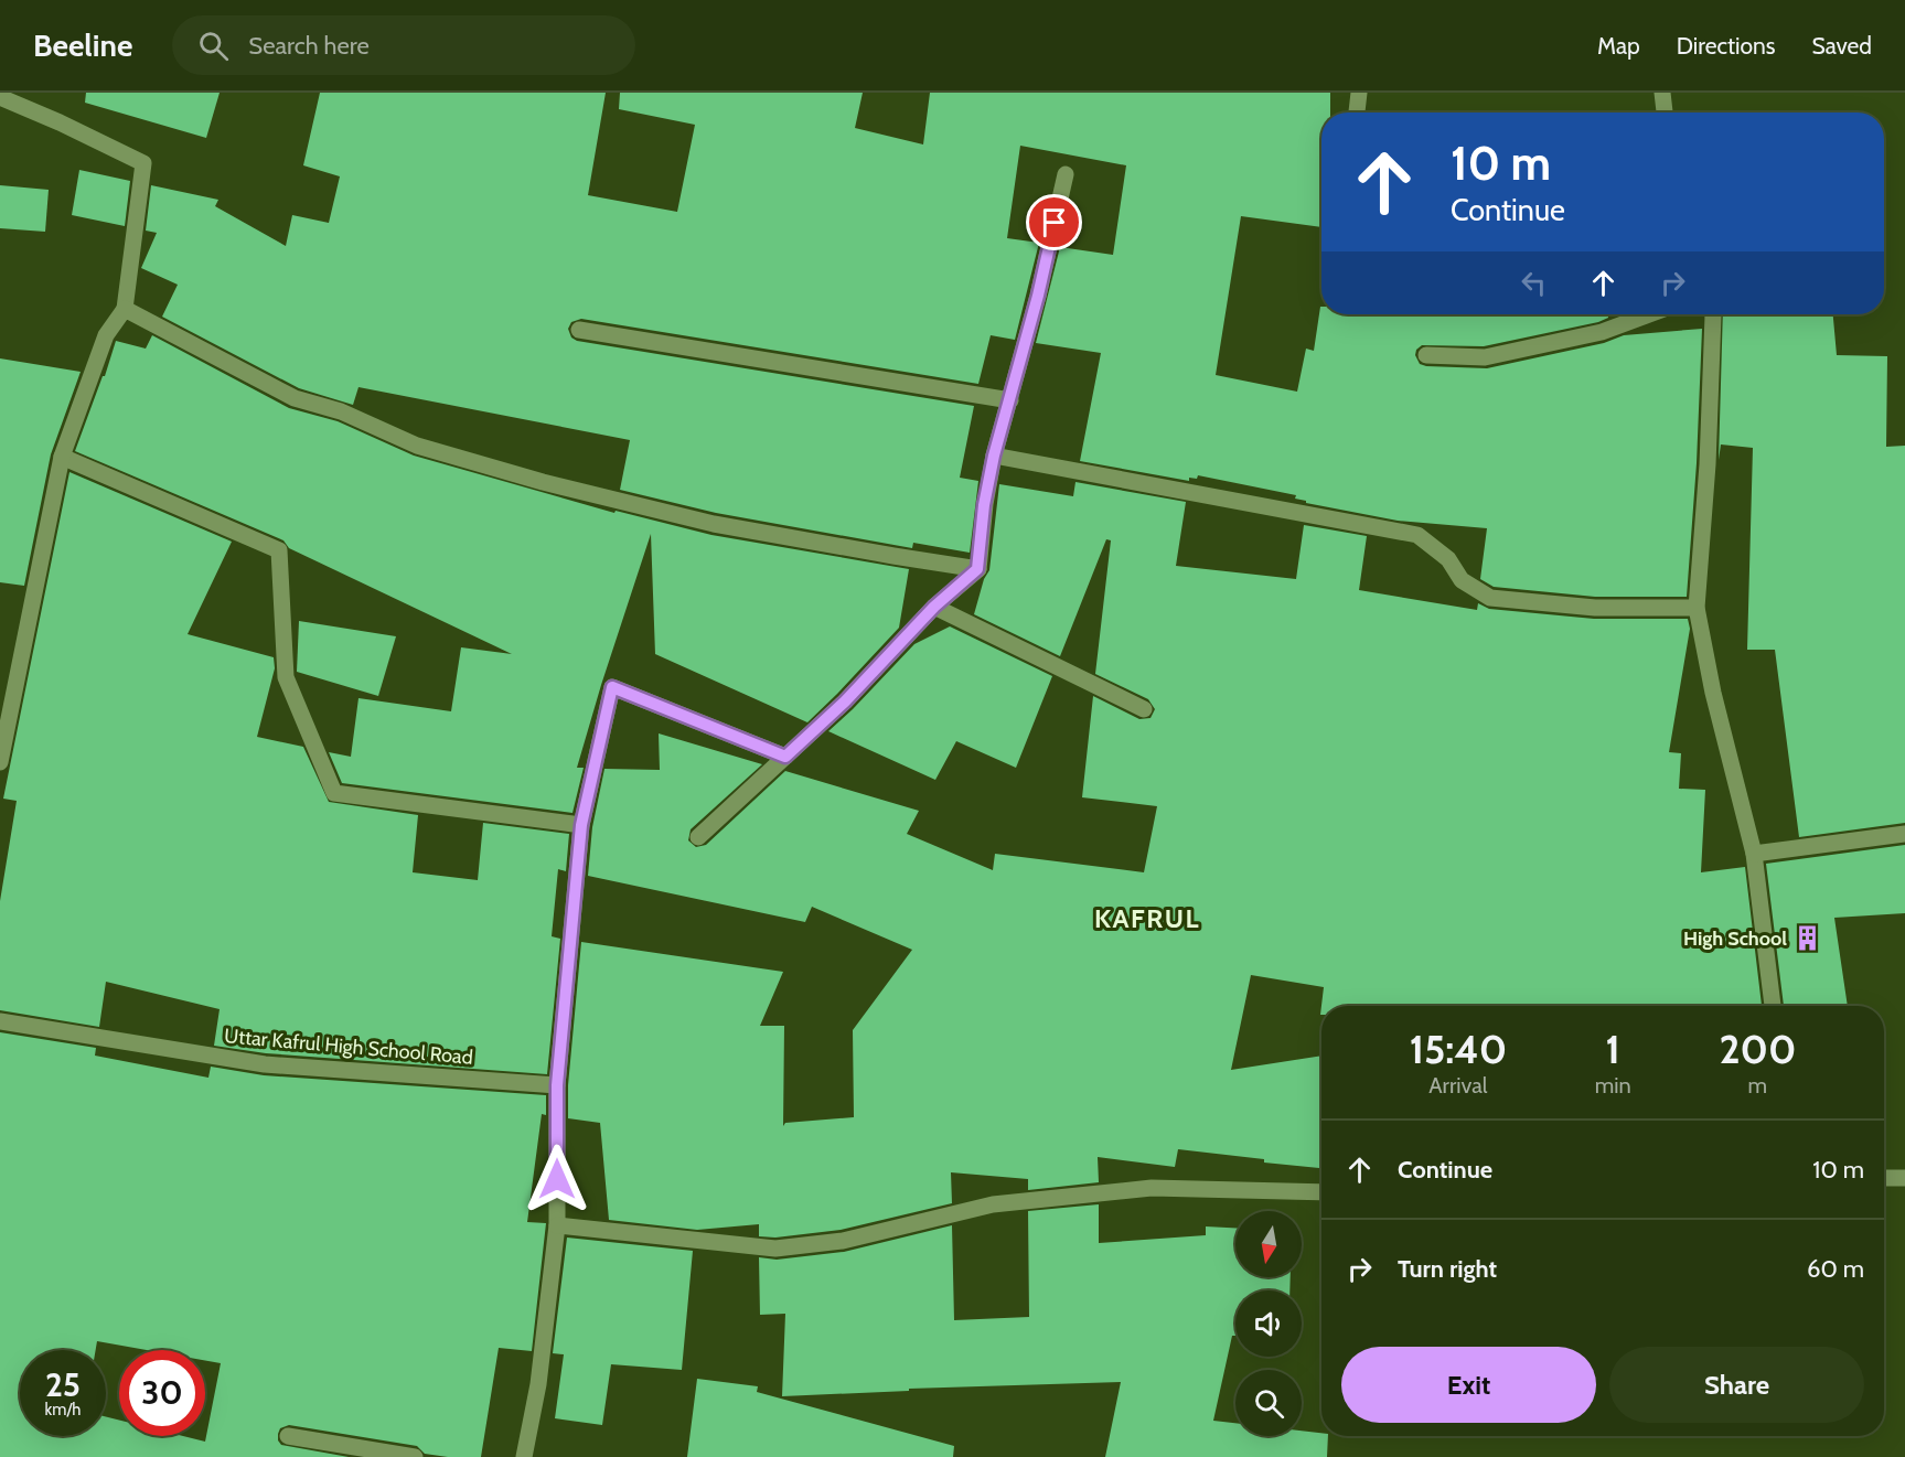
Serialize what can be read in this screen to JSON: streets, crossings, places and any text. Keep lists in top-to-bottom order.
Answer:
{
  "streets": {
    "street": ["Uttar Kafrul High School Road"]
  },
  "districts": ["KAFRUL"],
  "places": {
    "building": ["High School"]
  },
  "north": "bottom",
  "page": {
    "header": "Beeline",
    "search": "Search here",
    "nav": ["Map", "Directions", "Saved"],
    "turn": ["10 m", "Continue"],
    "eta": [
      "15:40",
      "Arrival",
      "1",
      "min",
      "200",
      "m"
    ],
    "list": [
      {
        "name": "Continue",
        "value": "10 m"
      },
      {
        "name": "Turn right",
        "value": "60 m"
      }
    ],
    "buttons": ["Exit", "Share"],
    "speed": "25 km/h",
    "limit": "30"
  }
}
